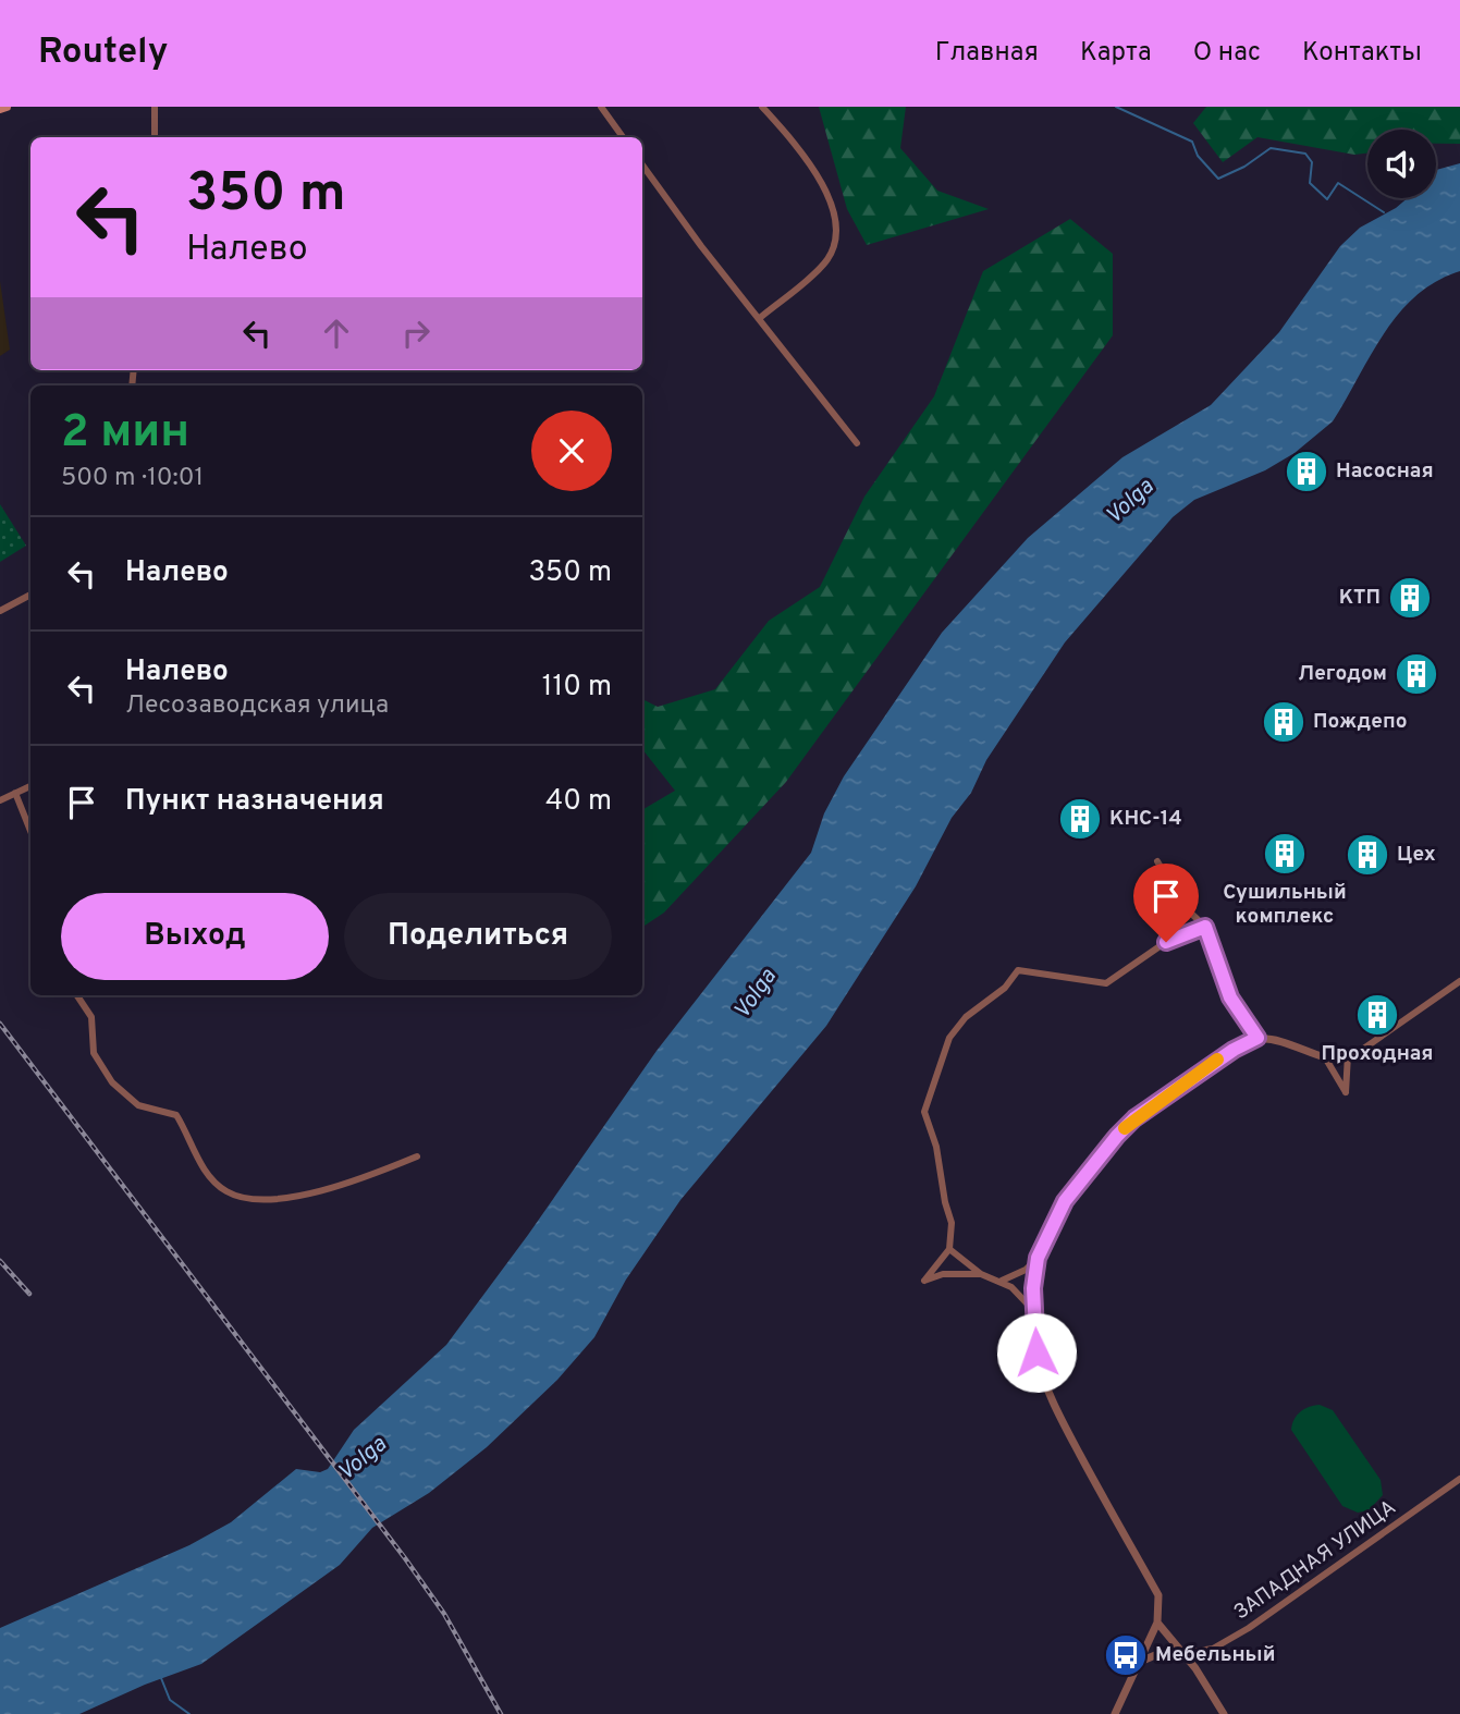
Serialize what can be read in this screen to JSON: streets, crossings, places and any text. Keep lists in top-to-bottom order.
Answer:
{
  "streets": {
    "street": ["ЗАПАДНАЯ УЛИЦА"]
  },
  "water": ["Volga"],
  "places": {
    "building": [
      "Насосная",
      "КТП",
      "Легодом",
      "Пождепо",
      "КНС-14",
      "Сушильный комплекс",
      "Цех",
      "Проходная"
    ],
    "bus stop": ["Мебельный"]
  },
  "page": {
    "header": "Routely",
    "nav": [
      "Главная",
      "Карта",
      "О нас",
      "Контакты"
    ],
    "turn": ["350 m", "Налево"],
    "heading": ["2 мин", "500 m · 10:01"],
    "list": [
      {
        "name": "Налево",
        "value": "350 m"
      },
      {
        "name": "Налево",
        "note": "Лесозаводская улица",
        "value": "110 m"
      },
      {
        "name": "Пункт назначения",
        "value": "40 m"
      }
    ],
    "buttons": ["Выход", "Поделиться"]
  }
}
